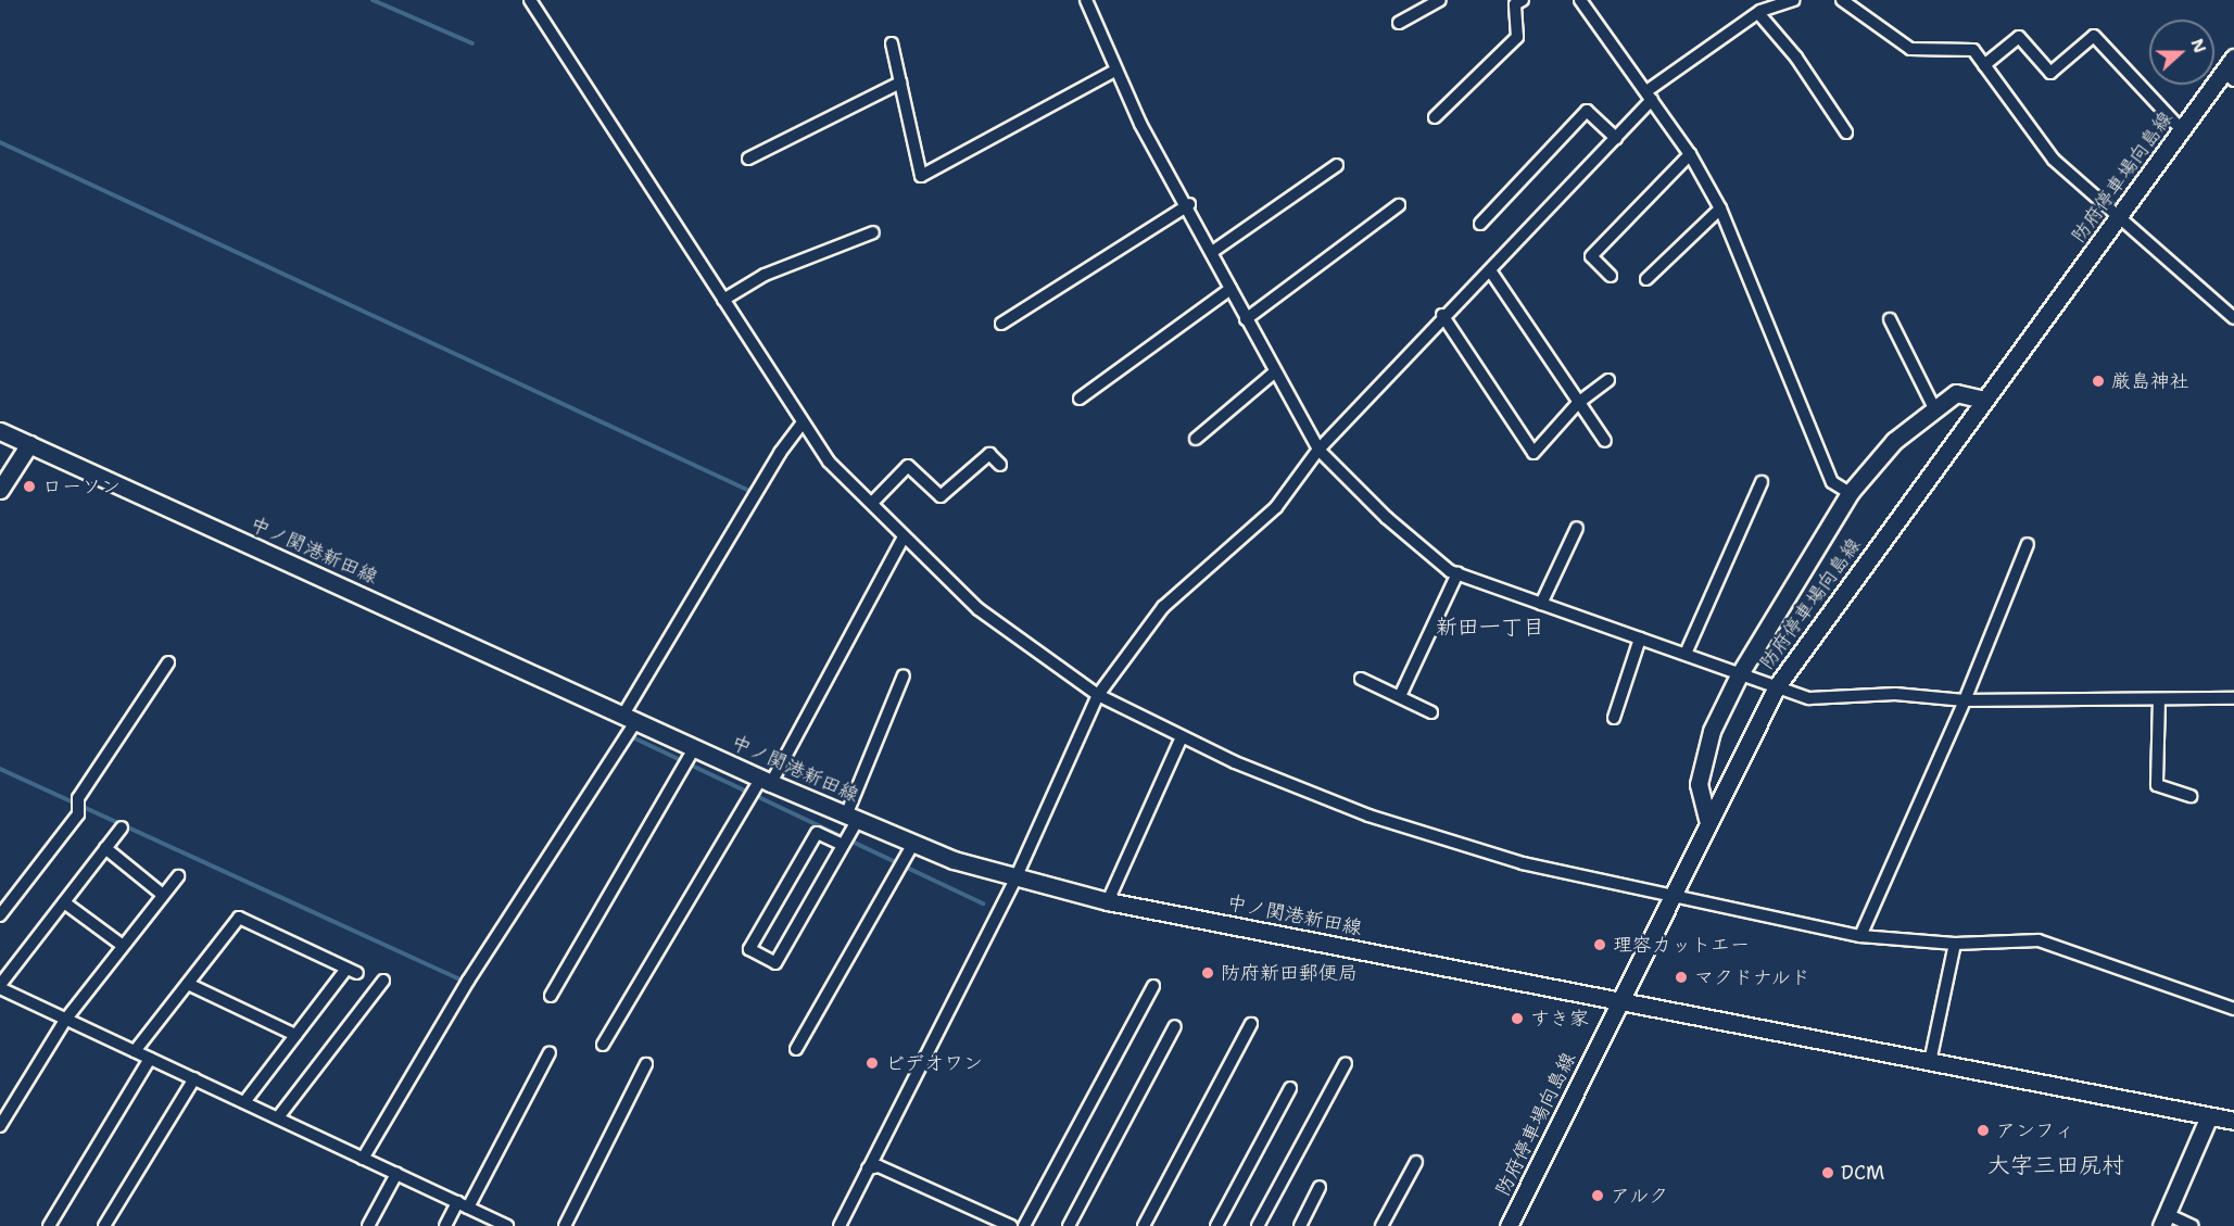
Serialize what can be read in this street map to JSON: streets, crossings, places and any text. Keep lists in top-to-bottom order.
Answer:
{
  "streets": {
    "main road": ["防府停車場向島線", "中ノ関港新田線"]
  },
  "crossings": [
    ["防府停車場向島線", "中ノ関港新田線"]
  ],
  "districts": ["新田一丁目", "大字三田尻村"],
  "places": [
    "厳島神社",
    "ローソン",
    "理容カットエー",
    "防府新田郵便局",
    "マクドナルド",
    "すき家",
    "ビデオワン",
    "アンフィ",
    "DCM",
    "アルク"
  ],
  "north": "right"
}
